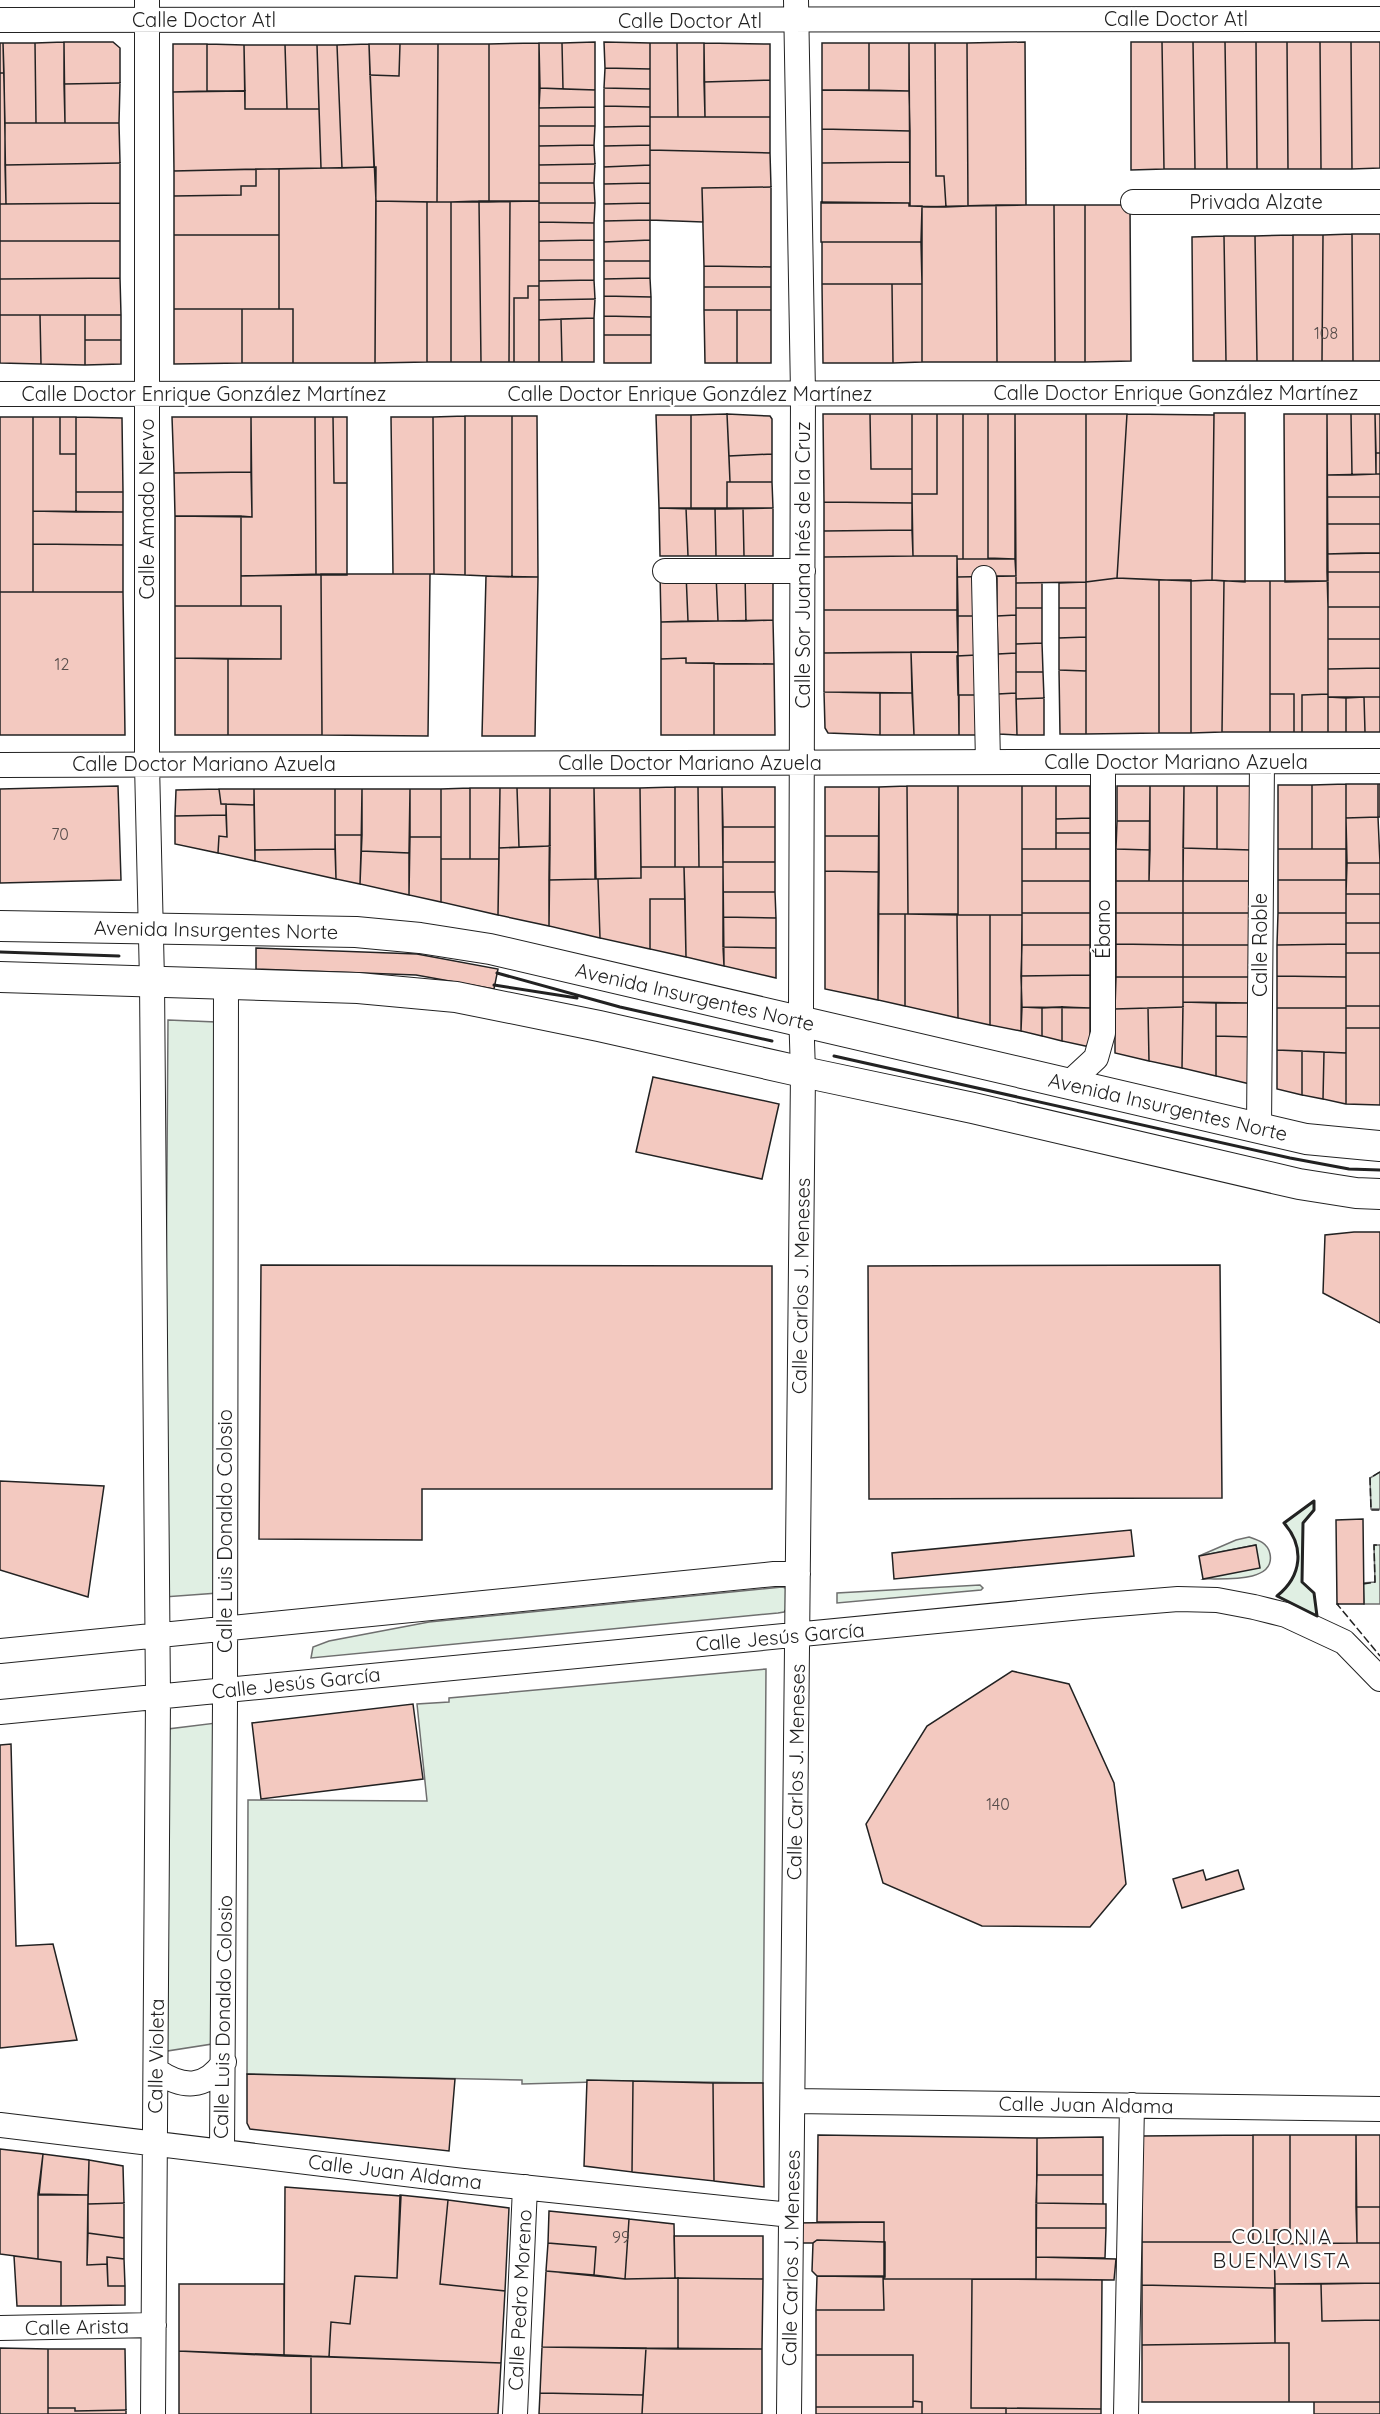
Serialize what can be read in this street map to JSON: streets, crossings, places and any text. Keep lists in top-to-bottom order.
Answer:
{
  "streets": {
    "main road": ["Avenida Insurgentes Norte"],
    "street": [
      "Calle Doctor Atl",
      "Privada Alzate",
      "Calle Doctor Enrique González Martínez",
      "Calle Amado Nervo",
      "Calle Sor Juana Inés de la Cruz",
      "Calle Doctor Mariano Azuela",
      "Ébano",
      "Calle Roble",
      "Calle Carlos J. Meneses",
      "Calle Luis Donaldo Colosio",
      "Calle Jesús García",
      "Calle Violeta",
      "Calle Juan Aldama",
      "Calle Pedro Moreno",
      "Calle Arista"
    ]
  },
  "crossings": [
    ["Calle Doctor Atl", "Calle Amado Nervo"],
    ["Calle Doctor Atl", "Calle Sor Juana Inés de la Cruz"],
    ["Calle Doctor Enrique González Martínez", "Calle Amado Nervo"],
    ["Calle Doctor Enrique González Martínez", "Calle Sor Juana Inés de la Cruz"],
    ["Calle Amado Nervo", "Calle Doctor Mariano Azuela"],
    ["Calle Amado Nervo", "Avenida Insurgentes Norte"],
    ["Calle Sor Juana Inés de la Cruz", "Calle Doctor Mariano Azuela"],
    ["Calle Sor Juana Inés de la Cruz", "Avenida Insurgentes Norte"],
    ["Calle Sor Juana Inés de la Cruz", "Calle Carlos J. Meneses"],
    ["Calle Doctor Mariano Azuela", "Ébano"],
    ["Calle Doctor Mariano Azuela", "Calle Roble"],
    ["Ébano", "Avenida Insurgentes Norte"],
    ["Avenida Insurgentes Norte", "Calle Roble"],
    ["Avenida Insurgentes Norte", "Calle Carlos J. Meneses"],
    ["Calle Carlos J. Meneses", "Calle Jesús García"],
    ["Calle Carlos J. Meneses", "Calle Juan Aldama"],
    ["Calle Luis Donaldo Colosio", "Calle Jesús García"],
    ["Calle Luis Donaldo Colosio", "Calle Juan Aldama"],
    ["Calle Jesús García", "Calle Violeta"],
    ["Calle Violeta", "Calle Juan Aldama"],
    ["Calle Violeta", "Calle Arista"],
    ["Calle Juan Aldama", "Calle Pedro Moreno"]
  ],
  "districts": ["COLONIA BUENAVISTA"],
  "house_numbers": [
    "108",
    "12",
    "70",
    "140",
    "99"
  ]
}
